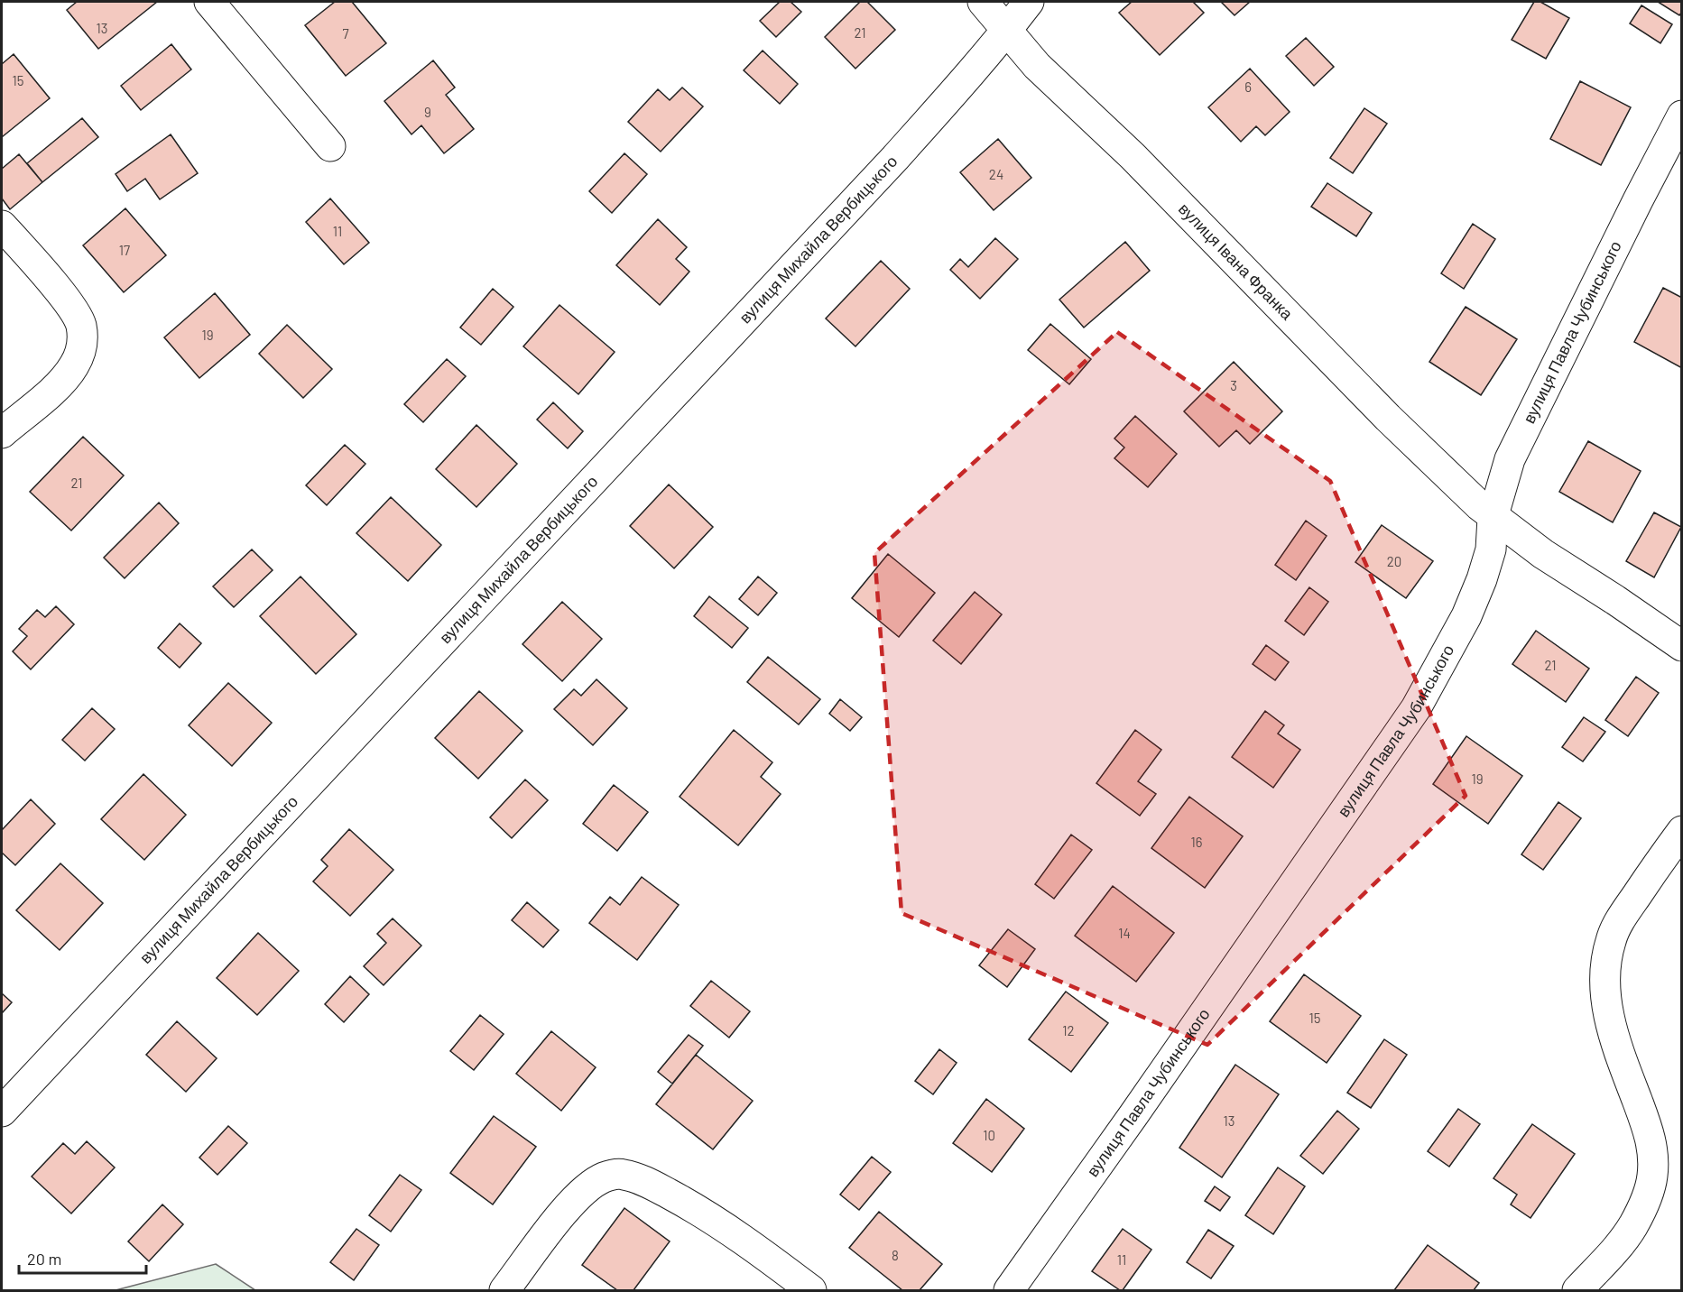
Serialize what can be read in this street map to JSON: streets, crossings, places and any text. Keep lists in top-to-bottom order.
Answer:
{
  "streets": {
    "street": ["вулиця Михайла Вербицького", "вулиця Івана Франка", "вулиця Павла Чубинського"]
  },
  "crossings": [
    ["вулиця Михайла Вербицького", "вулиця Івана Франка"],
    ["вулиця Івана Франка", "вулиця Павла Чубинського"]
  ],
  "house_numbers": [
    "13",
    "21",
    "7",
    "15",
    "6",
    "9",
    "24",
    "11",
    "17",
    "19",
    "3",
    "21",
    "20",
    "21",
    "19",
    "16",
    "14",
    "15",
    "12",
    "13",
    "10",
    "8",
    "11"
  ],
  "scale_bar": "20 m"
}
